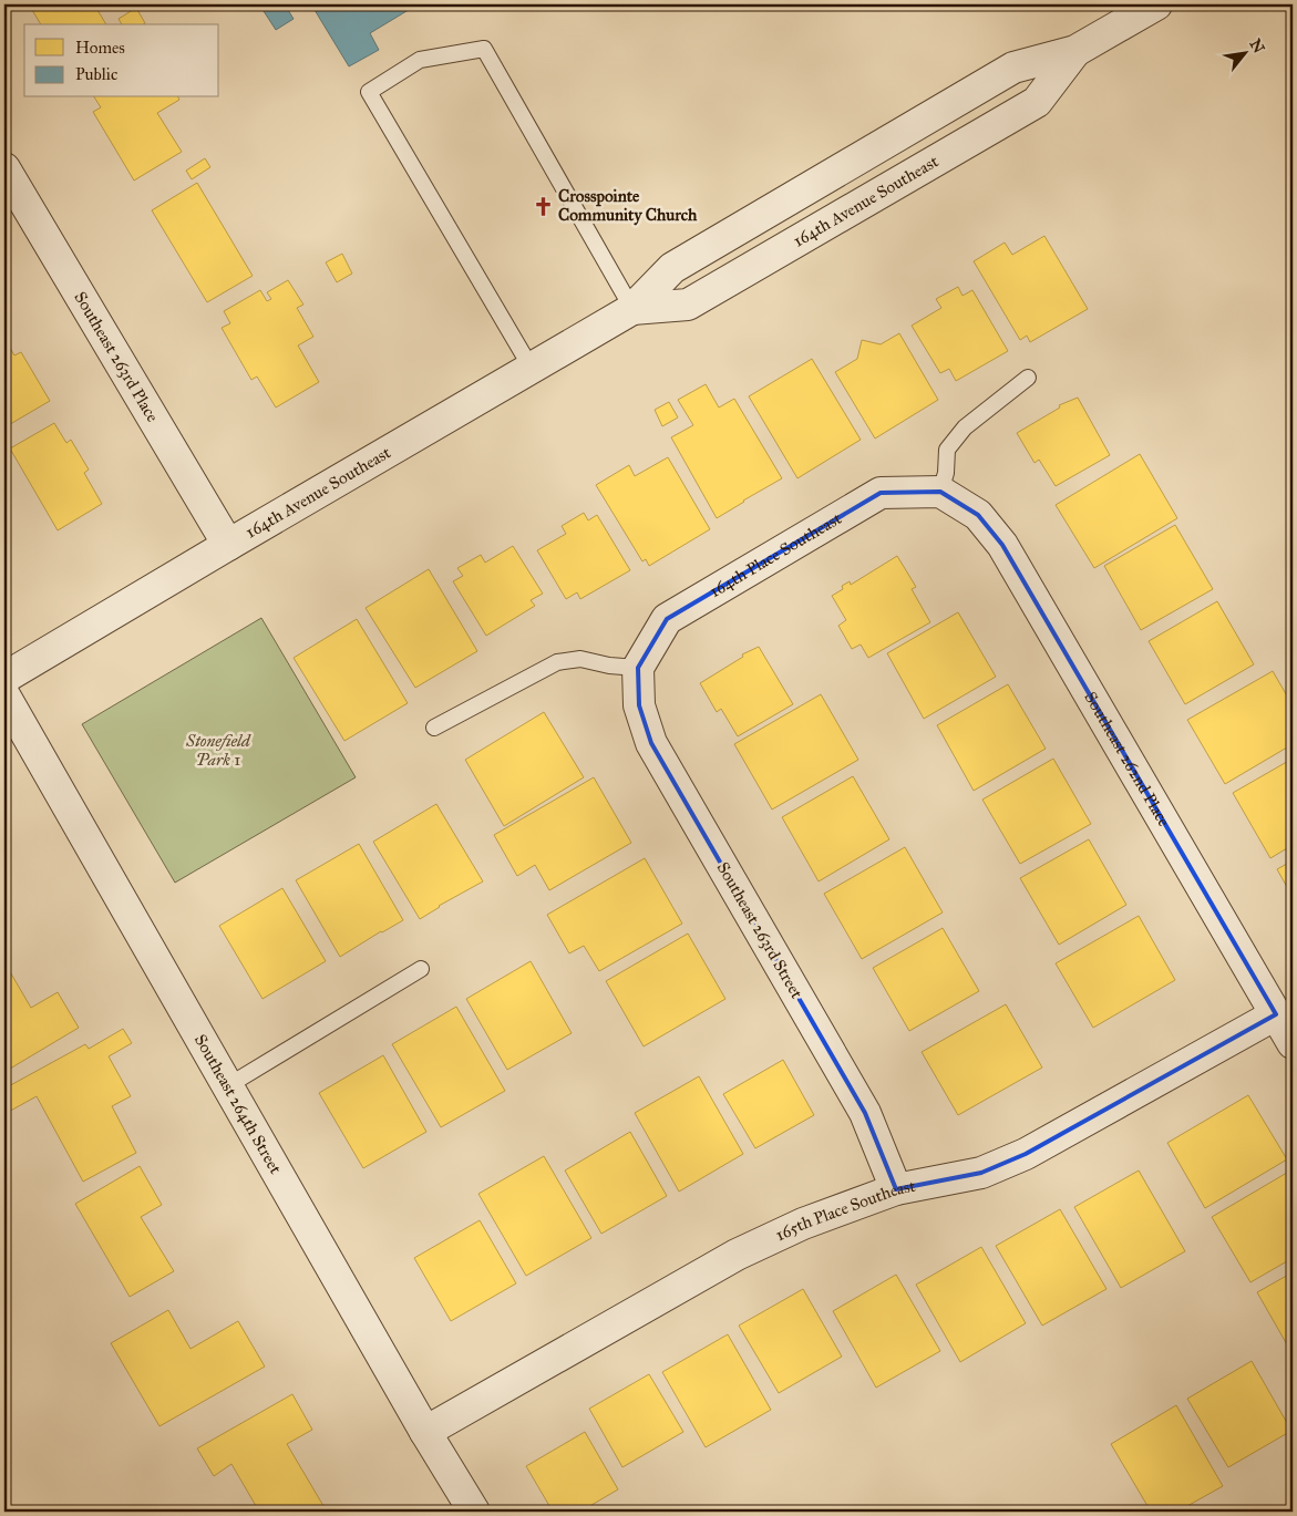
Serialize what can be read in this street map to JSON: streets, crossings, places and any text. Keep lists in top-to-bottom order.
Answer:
{
  "streets": {
    "street": [
      "164th Avenue Southeast",
      "Southeast 263rd Place",
      "164th Place Southeast",
      "Southeast 262nd Place",
      "Southeast 263rd Street",
      "Southeast 264th Street",
      "165th Place Southeast"
    ]
  },
  "crossings": [
    ["164th Avenue Southeast", "Southeast 263rd Place"],
    ["164th Place Southeast", "Southeast 262nd Place"],
    ["164th Place Southeast", "Southeast 263rd Street"],
    ["Southeast 262nd Place", "165th Place Southeast"],
    ["Southeast 263rd Street", "165th Place Southeast"],
    ["Southeast 264th Street", "165th Place Southeast"]
  ],
  "parks": ["Stonefield Park 1"],
  "places": {
    "church": ["Crosspointe Community Church"]
  },
  "legend": ["Homes", "Public"],
  "north": "top right"
}
